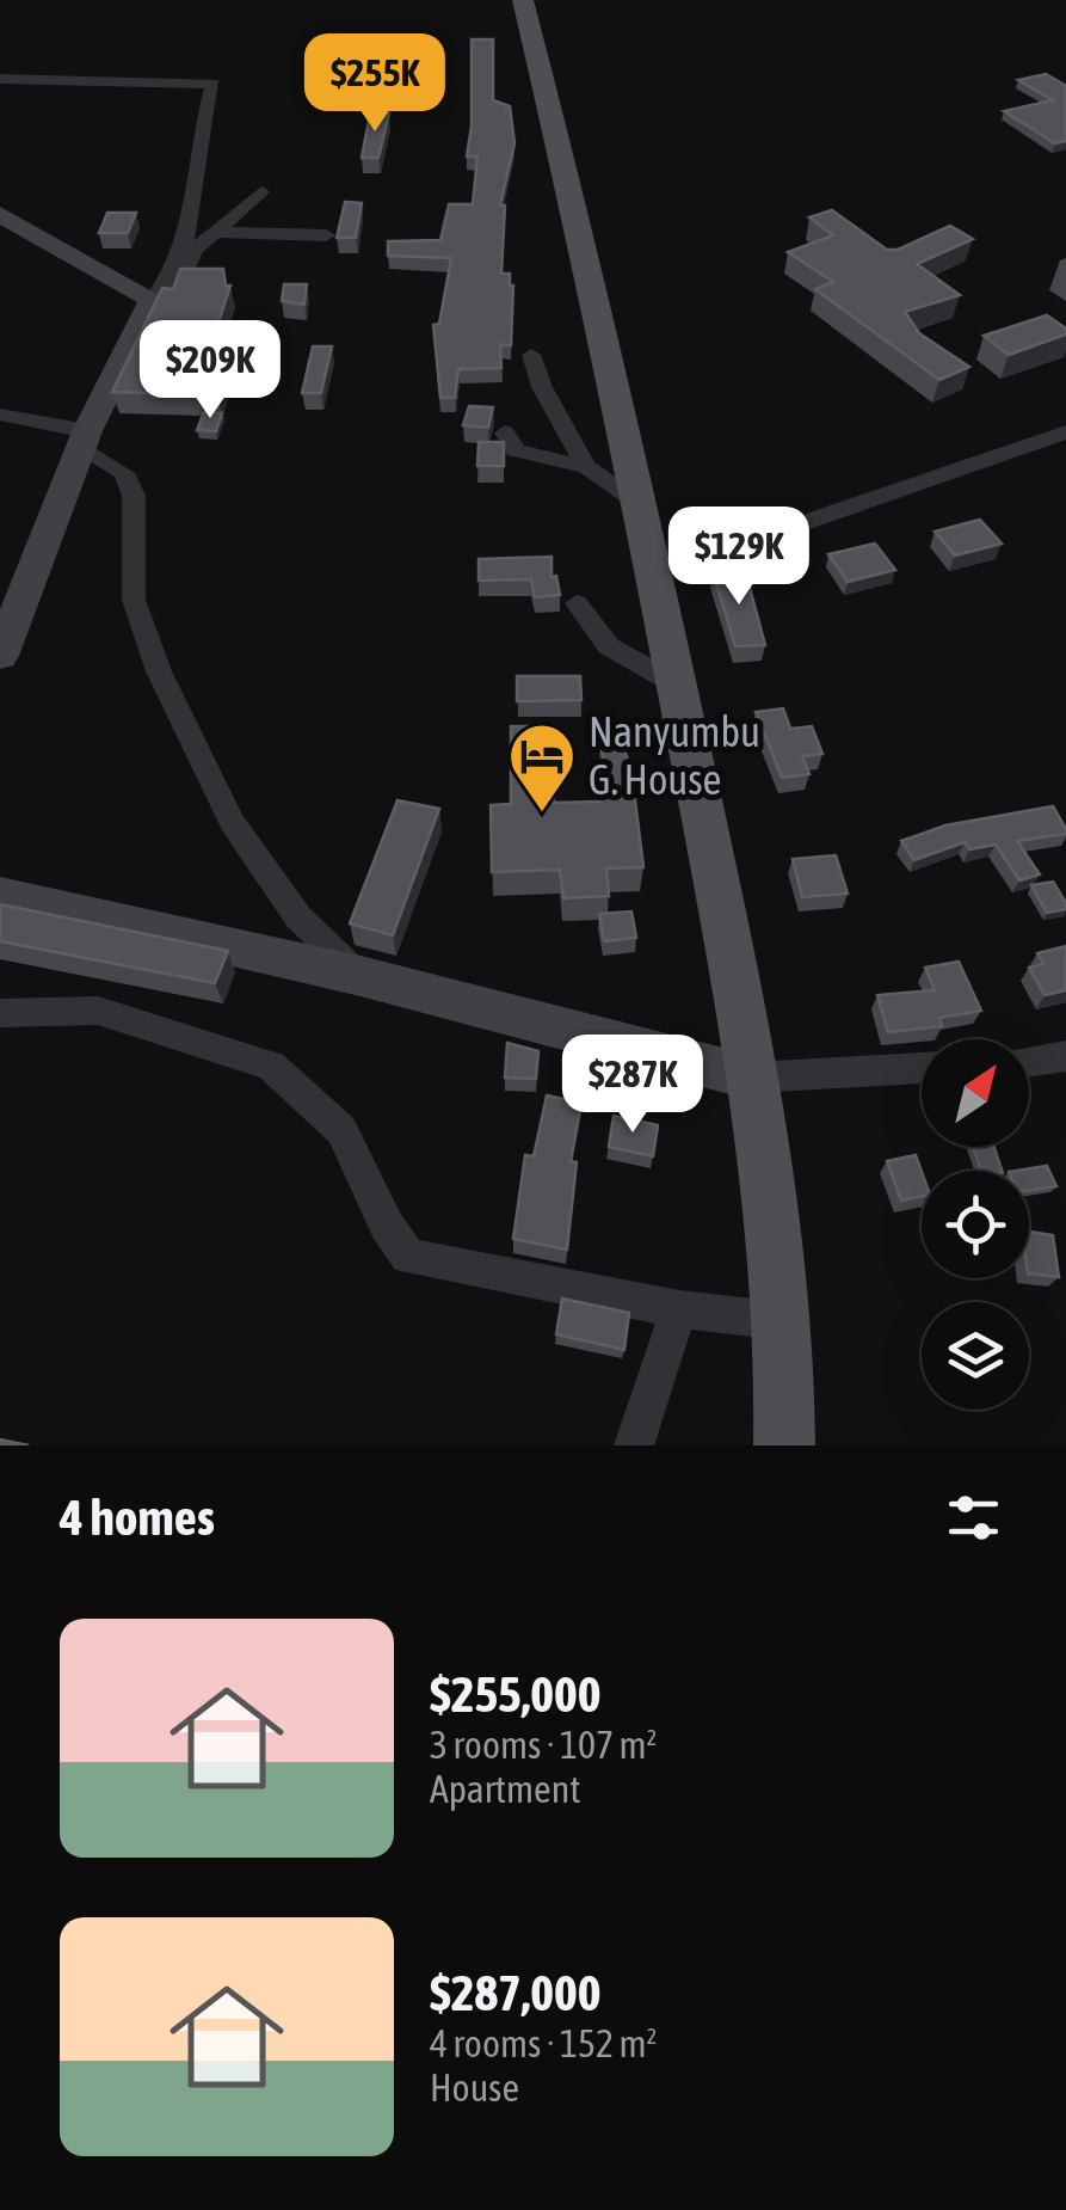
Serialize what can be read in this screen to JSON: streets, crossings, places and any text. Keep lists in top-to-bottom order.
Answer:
{
  "places": {
    "hotel": ["Nanyumbu G. House"]
  },
  "north": "top right",
  "page": {
    "price": [
      "$255K",
      "$209K",
      "$129K",
      "$287K"
    ],
    "heading": "4 homes",
    "list": [
      {
        "name": "$255,000",
        "note": "3 rooms · 107 m² · Apartment"
      },
      {
        "name": "$287,000",
        "note": "4 rooms · 152 m² · House"
      }
    ]
  }
}
